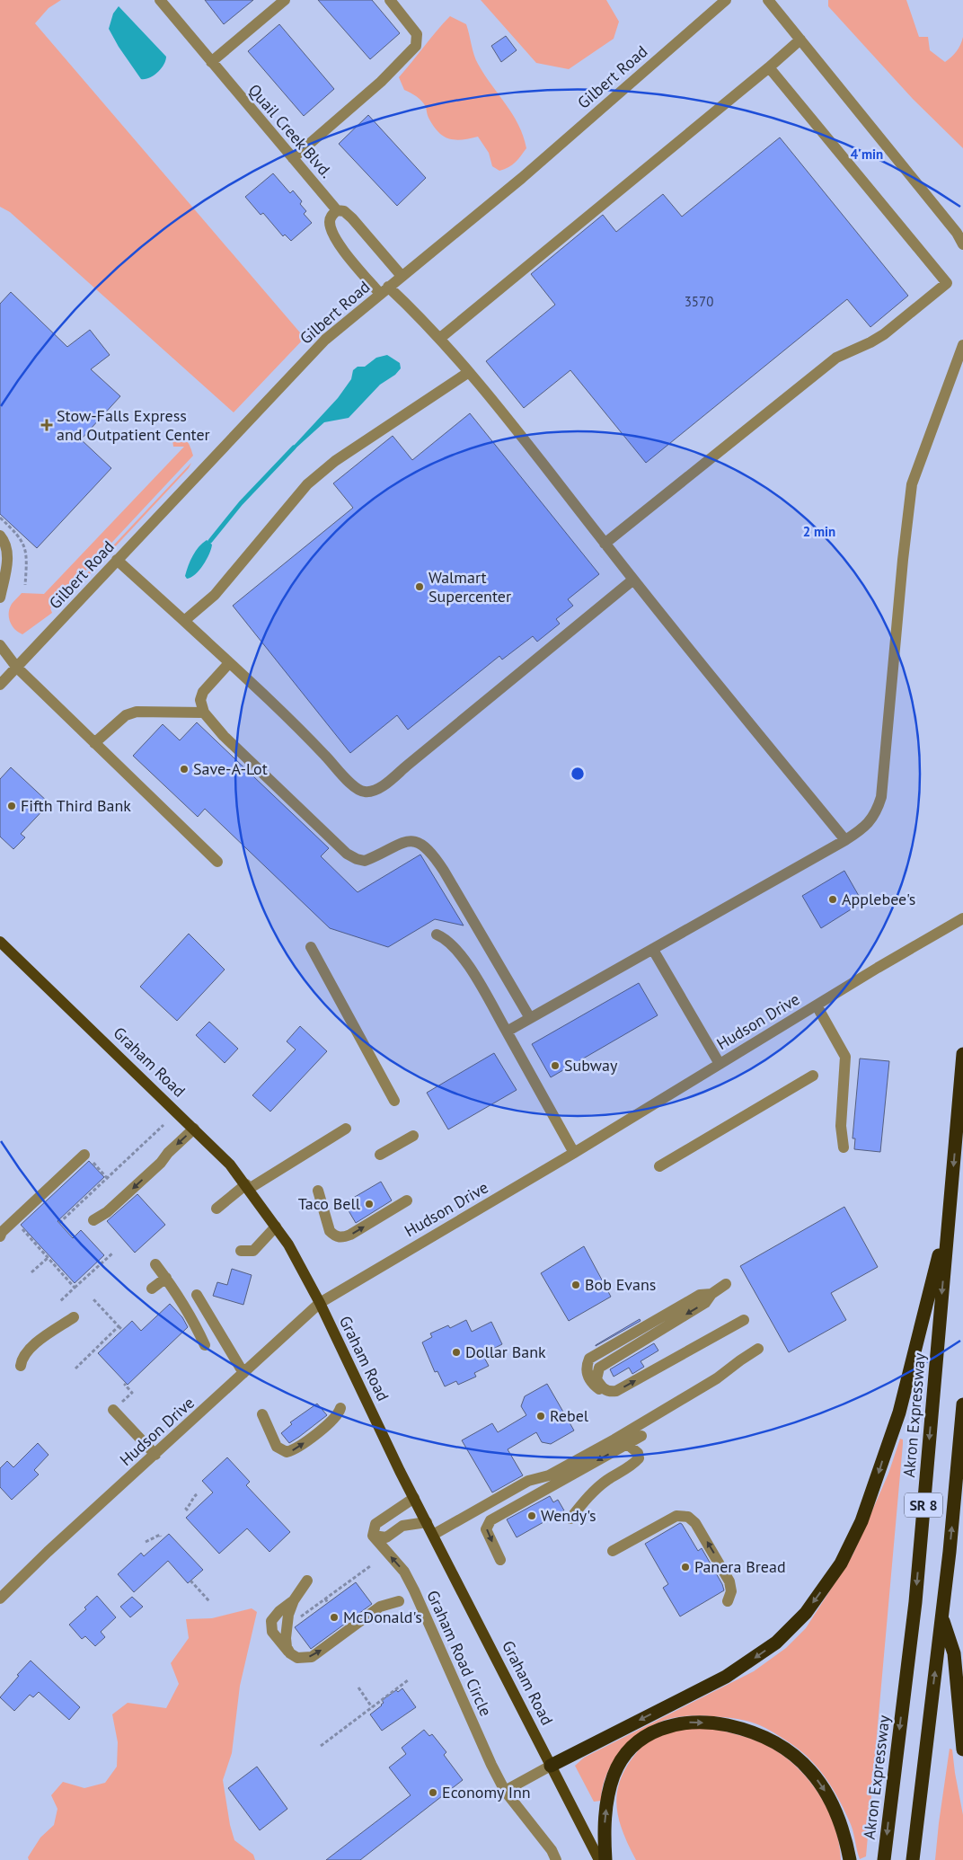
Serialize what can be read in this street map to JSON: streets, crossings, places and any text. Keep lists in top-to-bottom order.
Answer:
{
  "streets": {
    "highway": ["Akron Expressway", "SR 8"],
    "main road": ["Graham Road"],
    "street": [
      "Gilbert Road",
      "Quail Creek Blvd.",
      "Hudson Drive",
      "Graham Road Circle"
    ]
  },
  "crossings": [
    ["Gilbert Road", "Quail Creek Blvd."],
    ["Hudson Drive", "Graham Road"]
  ],
  "one_way": ["Graham Road Circle"],
  "places": {
    "health": ["Stow-Falls Express and Outpatient Center"],
    "other": [
      "Walmart Supercenter",
      "Save-A-Lot",
      "Fifth Third Bank",
      "Applebee's",
      "Subway",
      "Taco Bell",
      "Bob Evans",
      "Dollar Bank",
      "Rebel",
      "Wendy's",
      "Panera Bread",
      "McDonald's",
      "Economy Inn"
    ]
  },
  "house_numbers": ["3570"],
  "rings": ["4 min", "2 min"]
}
